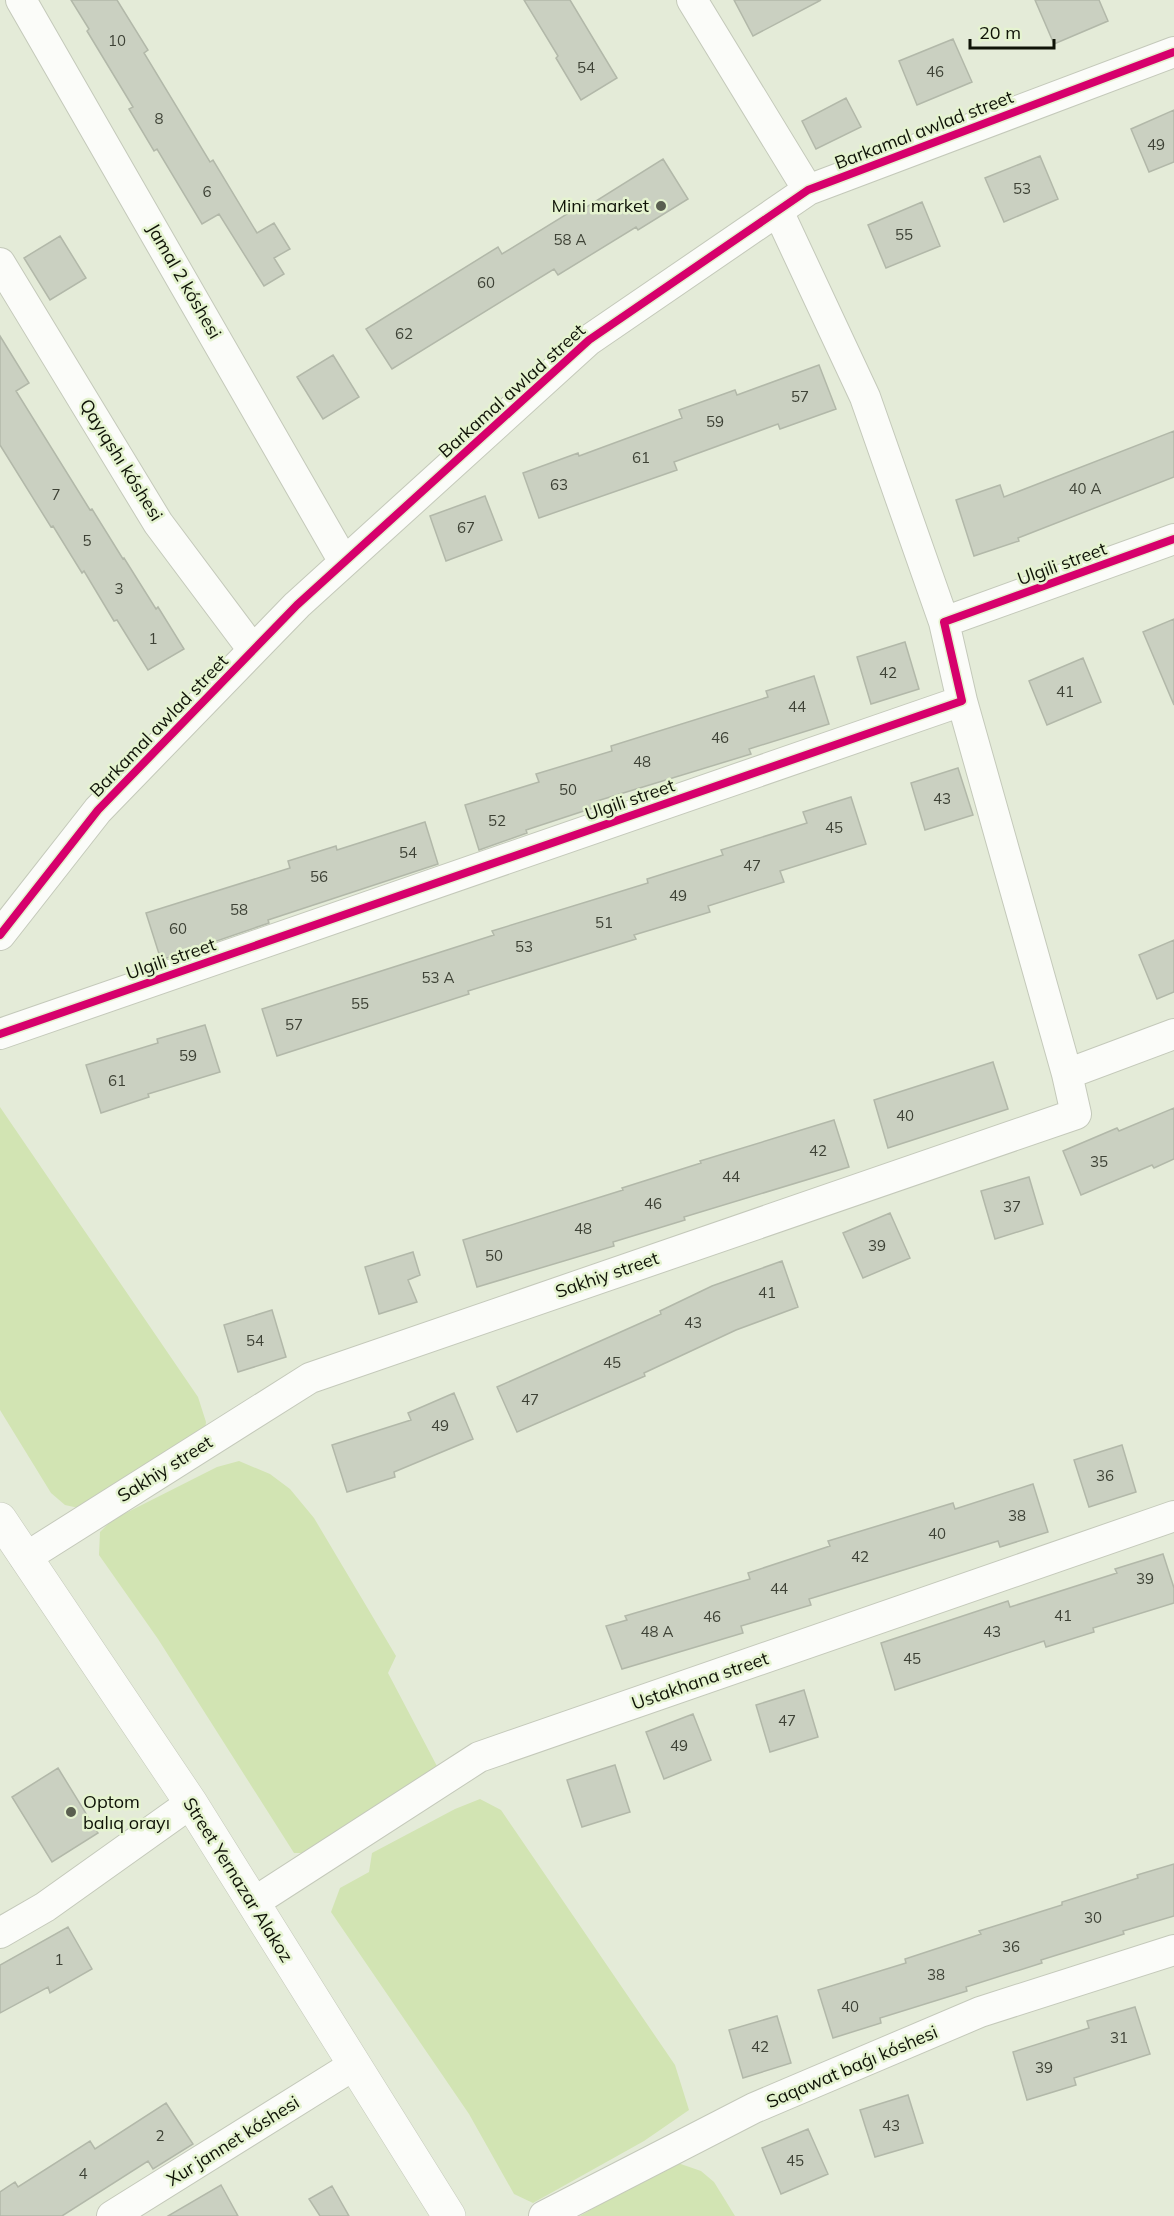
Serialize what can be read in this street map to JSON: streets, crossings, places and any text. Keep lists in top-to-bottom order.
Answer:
{
  "streets": {
    "main road": ["Street Yernazar Alakoz"],
    "street": [
      "Barkamal awlad street",
      "Jamal 2 kóshesi",
      "Qayıqshı kóshesi",
      "Ulgili street",
      "Sakhiy street",
      "Ustakhana street",
      "Saqawat baǵı kóshesi",
      "Xur jannet kóshesi"
    ]
  },
  "crossings": [
    ["Barkamal awlad street", "Jamal 2 kóshesi"],
    ["Barkamal awlad street", "Qayıqshı kóshesi"],
    ["Sakhiy street", "Street Yernazar Alakoz"],
    ["Ustakhana street", "Street Yernazar Alakoz"],
    ["Street Yernazar Alakoz", "Xur jannet kóshesi"]
  ],
  "places": ["Mini market", "Optom balıq orayı"],
  "house_numbers": [
    "10",
    "54",
    "46",
    "8",
    "49",
    "53",
    "6",
    "55",
    "58 А",
    "60",
    "62",
    "57",
    "59",
    "61",
    "63",
    "40 А",
    "7",
    "67",
    "5",
    "3",
    "1",
    "42",
    "41",
    "44",
    "46",
    "48",
    "50",
    "43",
    "52",
    "45",
    "54",
    "47",
    "56",
    "49",
    "58",
    "51",
    "60",
    "53",
    "53 А",
    "55",
    "57",
    "59",
    "61",
    "40",
    "42",
    "35",
    "44",
    "46",
    "37",
    "48",
    "39",
    "50",
    "41",
    "43",
    "54",
    "45",
    "47",
    "49",
    "36",
    "38",
    "40",
    "42",
    "39",
    "44",
    "41",
    "46",
    "48 А",
    "43",
    "45",
    "47",
    "49",
    "30",
    "36",
    "1",
    "38",
    "40",
    "31",
    "42",
    "39",
    "43",
    "2",
    "45",
    "4"
  ],
  "scale_bar": "20 m"
}
